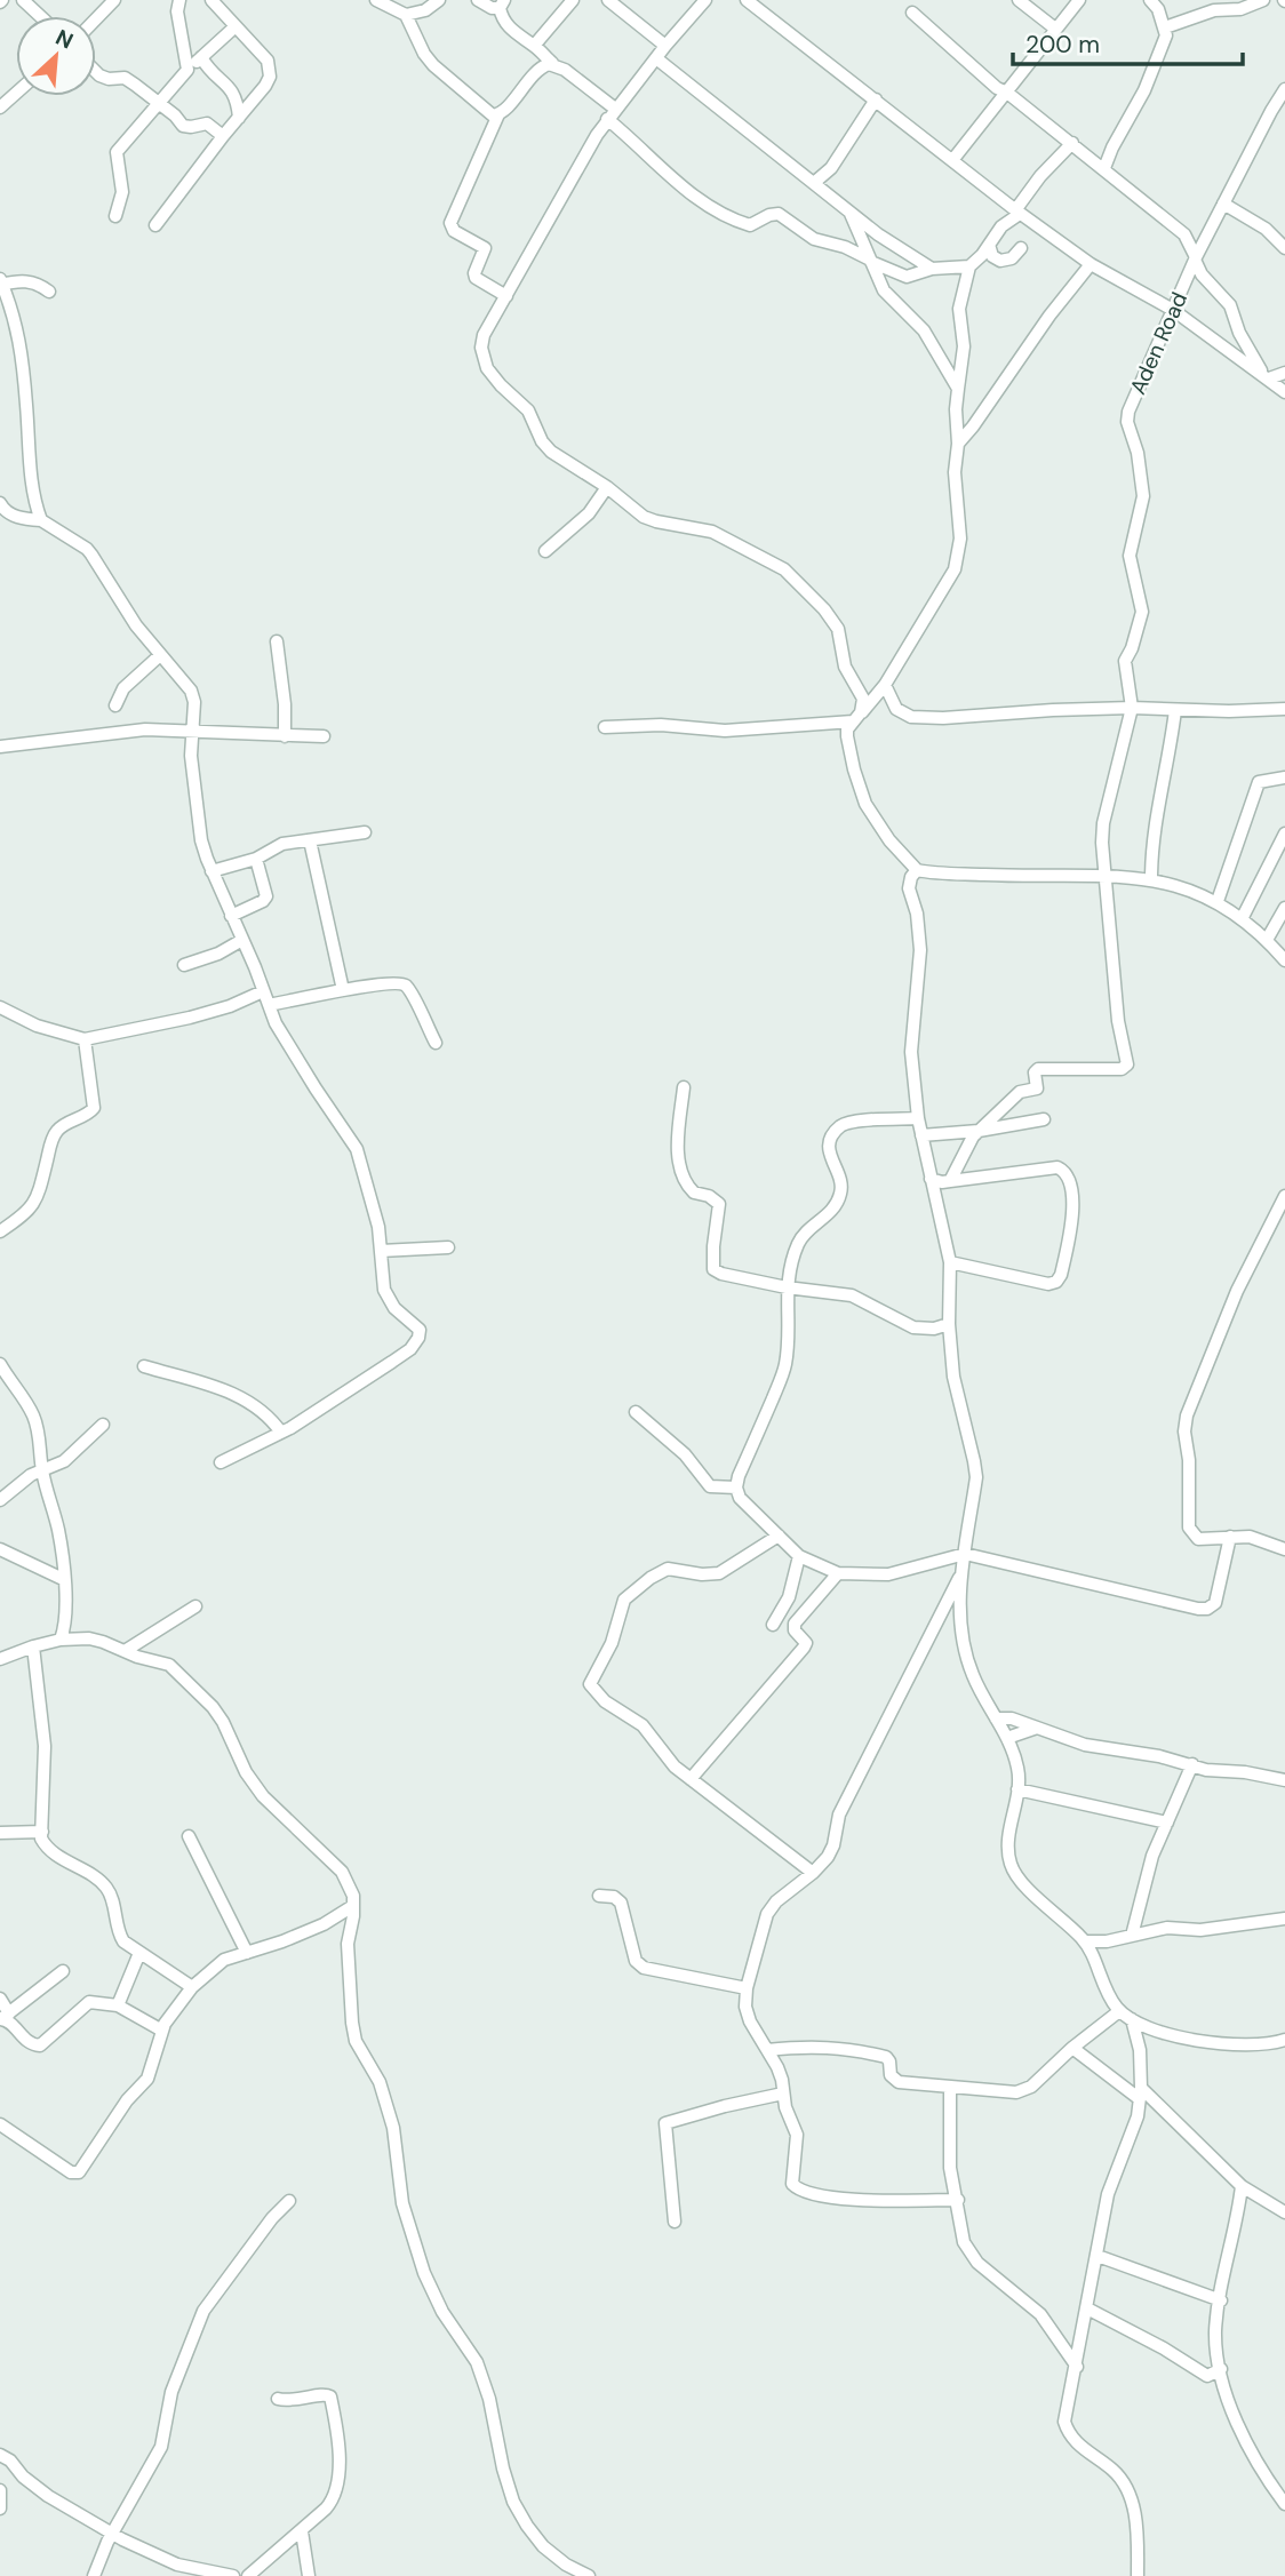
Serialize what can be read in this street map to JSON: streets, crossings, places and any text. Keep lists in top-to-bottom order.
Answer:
{
  "streets": {
    "street": ["Aden Road"]
  },
  "scale_bar": "200 m",
  "north": "top right"
}
